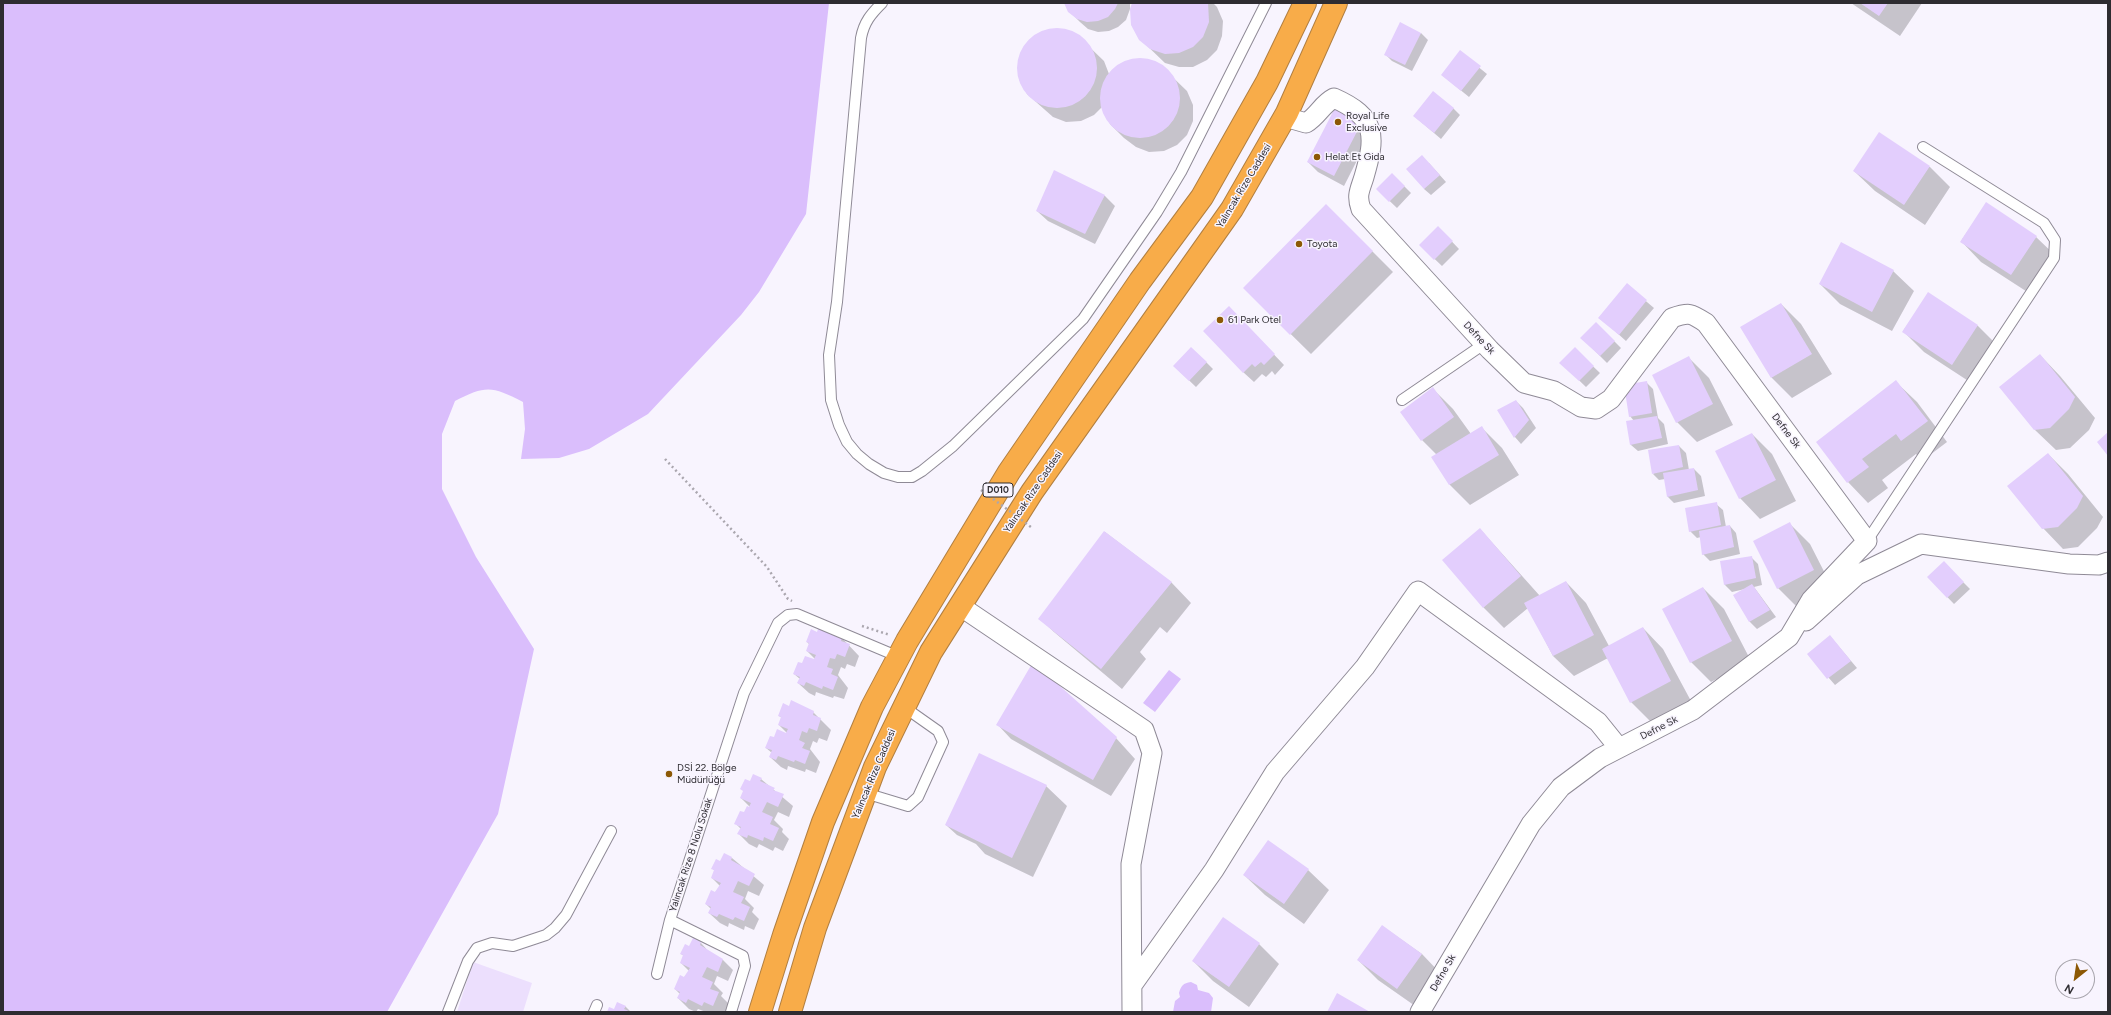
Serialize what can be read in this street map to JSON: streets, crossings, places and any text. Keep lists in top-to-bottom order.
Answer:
{
  "streets": {
    "highway": ["Yalıncak Rize Caddesi", "D010"],
    "street": ["Defne Sk"],
    "lane": ["Yalıncak Rize 8 Nolu Sokak"]
  },
  "crossings": [
    ["Yalıncak Rize Caddesi", "Defne Sk"],
    ["D010", "Yalıncak Rize 8 Nolu Sokak"]
  ],
  "places": [
    "Royal Life Exclusive",
    "Helat Et Gida",
    "Toyota",
    "61 Park Otel",
    "DSİ 22. Bölge Müdürlüğü"
  ],
  "north": "bottom left"
}
